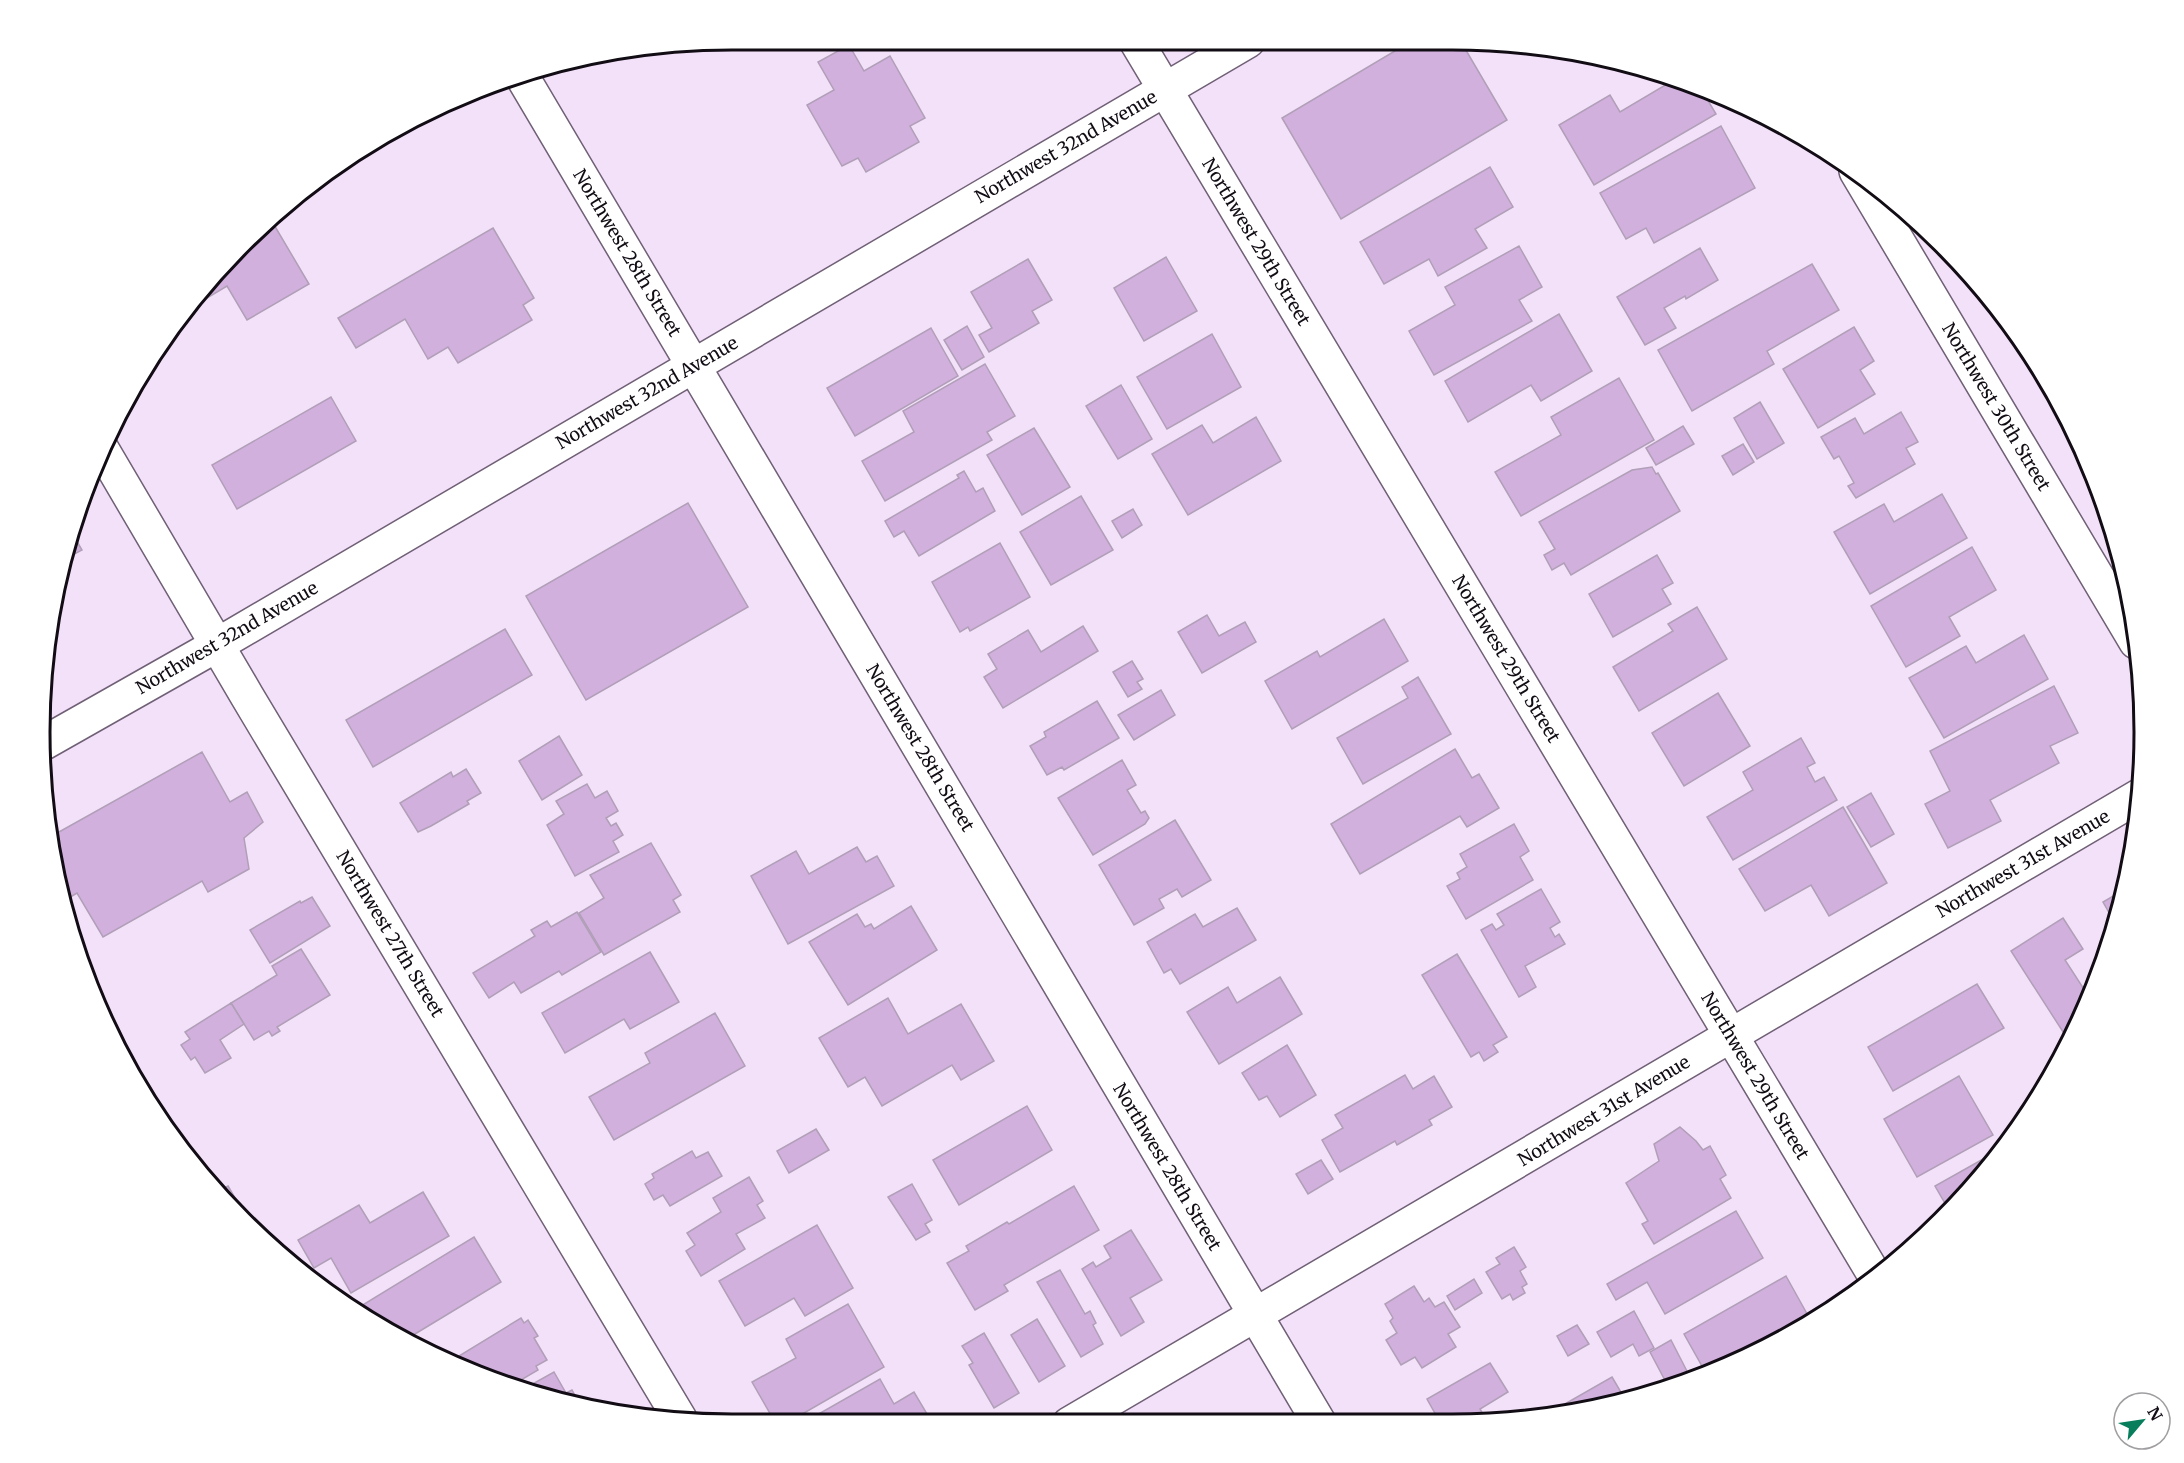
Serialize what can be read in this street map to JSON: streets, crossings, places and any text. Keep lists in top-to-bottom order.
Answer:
{
  "streets": {
    "street": [
      "Northwest 32nd Avenue",
      "Northwest 29th Street",
      "Northwest 28th Street",
      "Northwest 30th Street",
      "Northwest 31st Avenue",
      "Northwest 27th Street"
    ]
  },
  "crossings": [
    ["Northwest 32nd Avenue", "Northwest 29th Street"],
    ["Northwest 32nd Avenue", "Northwest 28th Street"],
    ["Northwest 32nd Avenue", "Northwest 27th Street"],
    ["Northwest 29th Street", "Northwest 31st Avenue"],
    ["Northwest 28th Street", "Northwest 31st Avenue"]
  ],
  "north": "top right"
}
